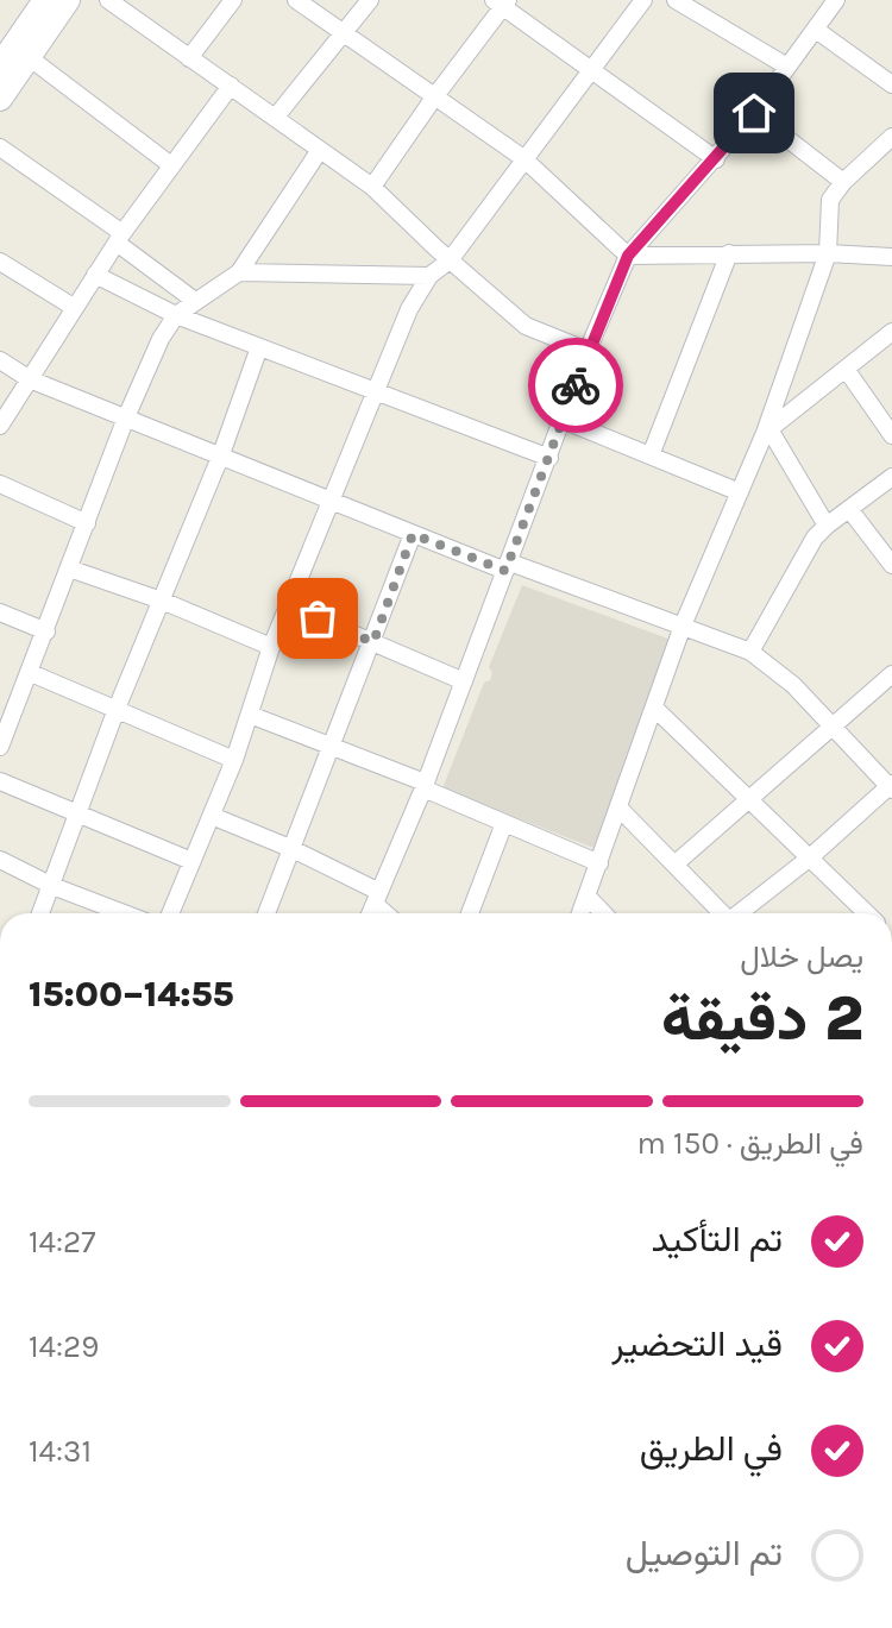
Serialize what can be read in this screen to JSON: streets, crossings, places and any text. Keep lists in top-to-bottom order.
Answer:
{
  "page": {
    "heading": ["2 دقيقة", "يصل خلال", "14:55–15:00"],
    "bar": "في الطريق · 150 m",
    "list": [
      ["تم التأكيد", "14:27"],
      ["قيد التحضير", "14:29"],
      ["في الطريق", "14:31"],
      "تم التوصيل"
    ]
  }
}
